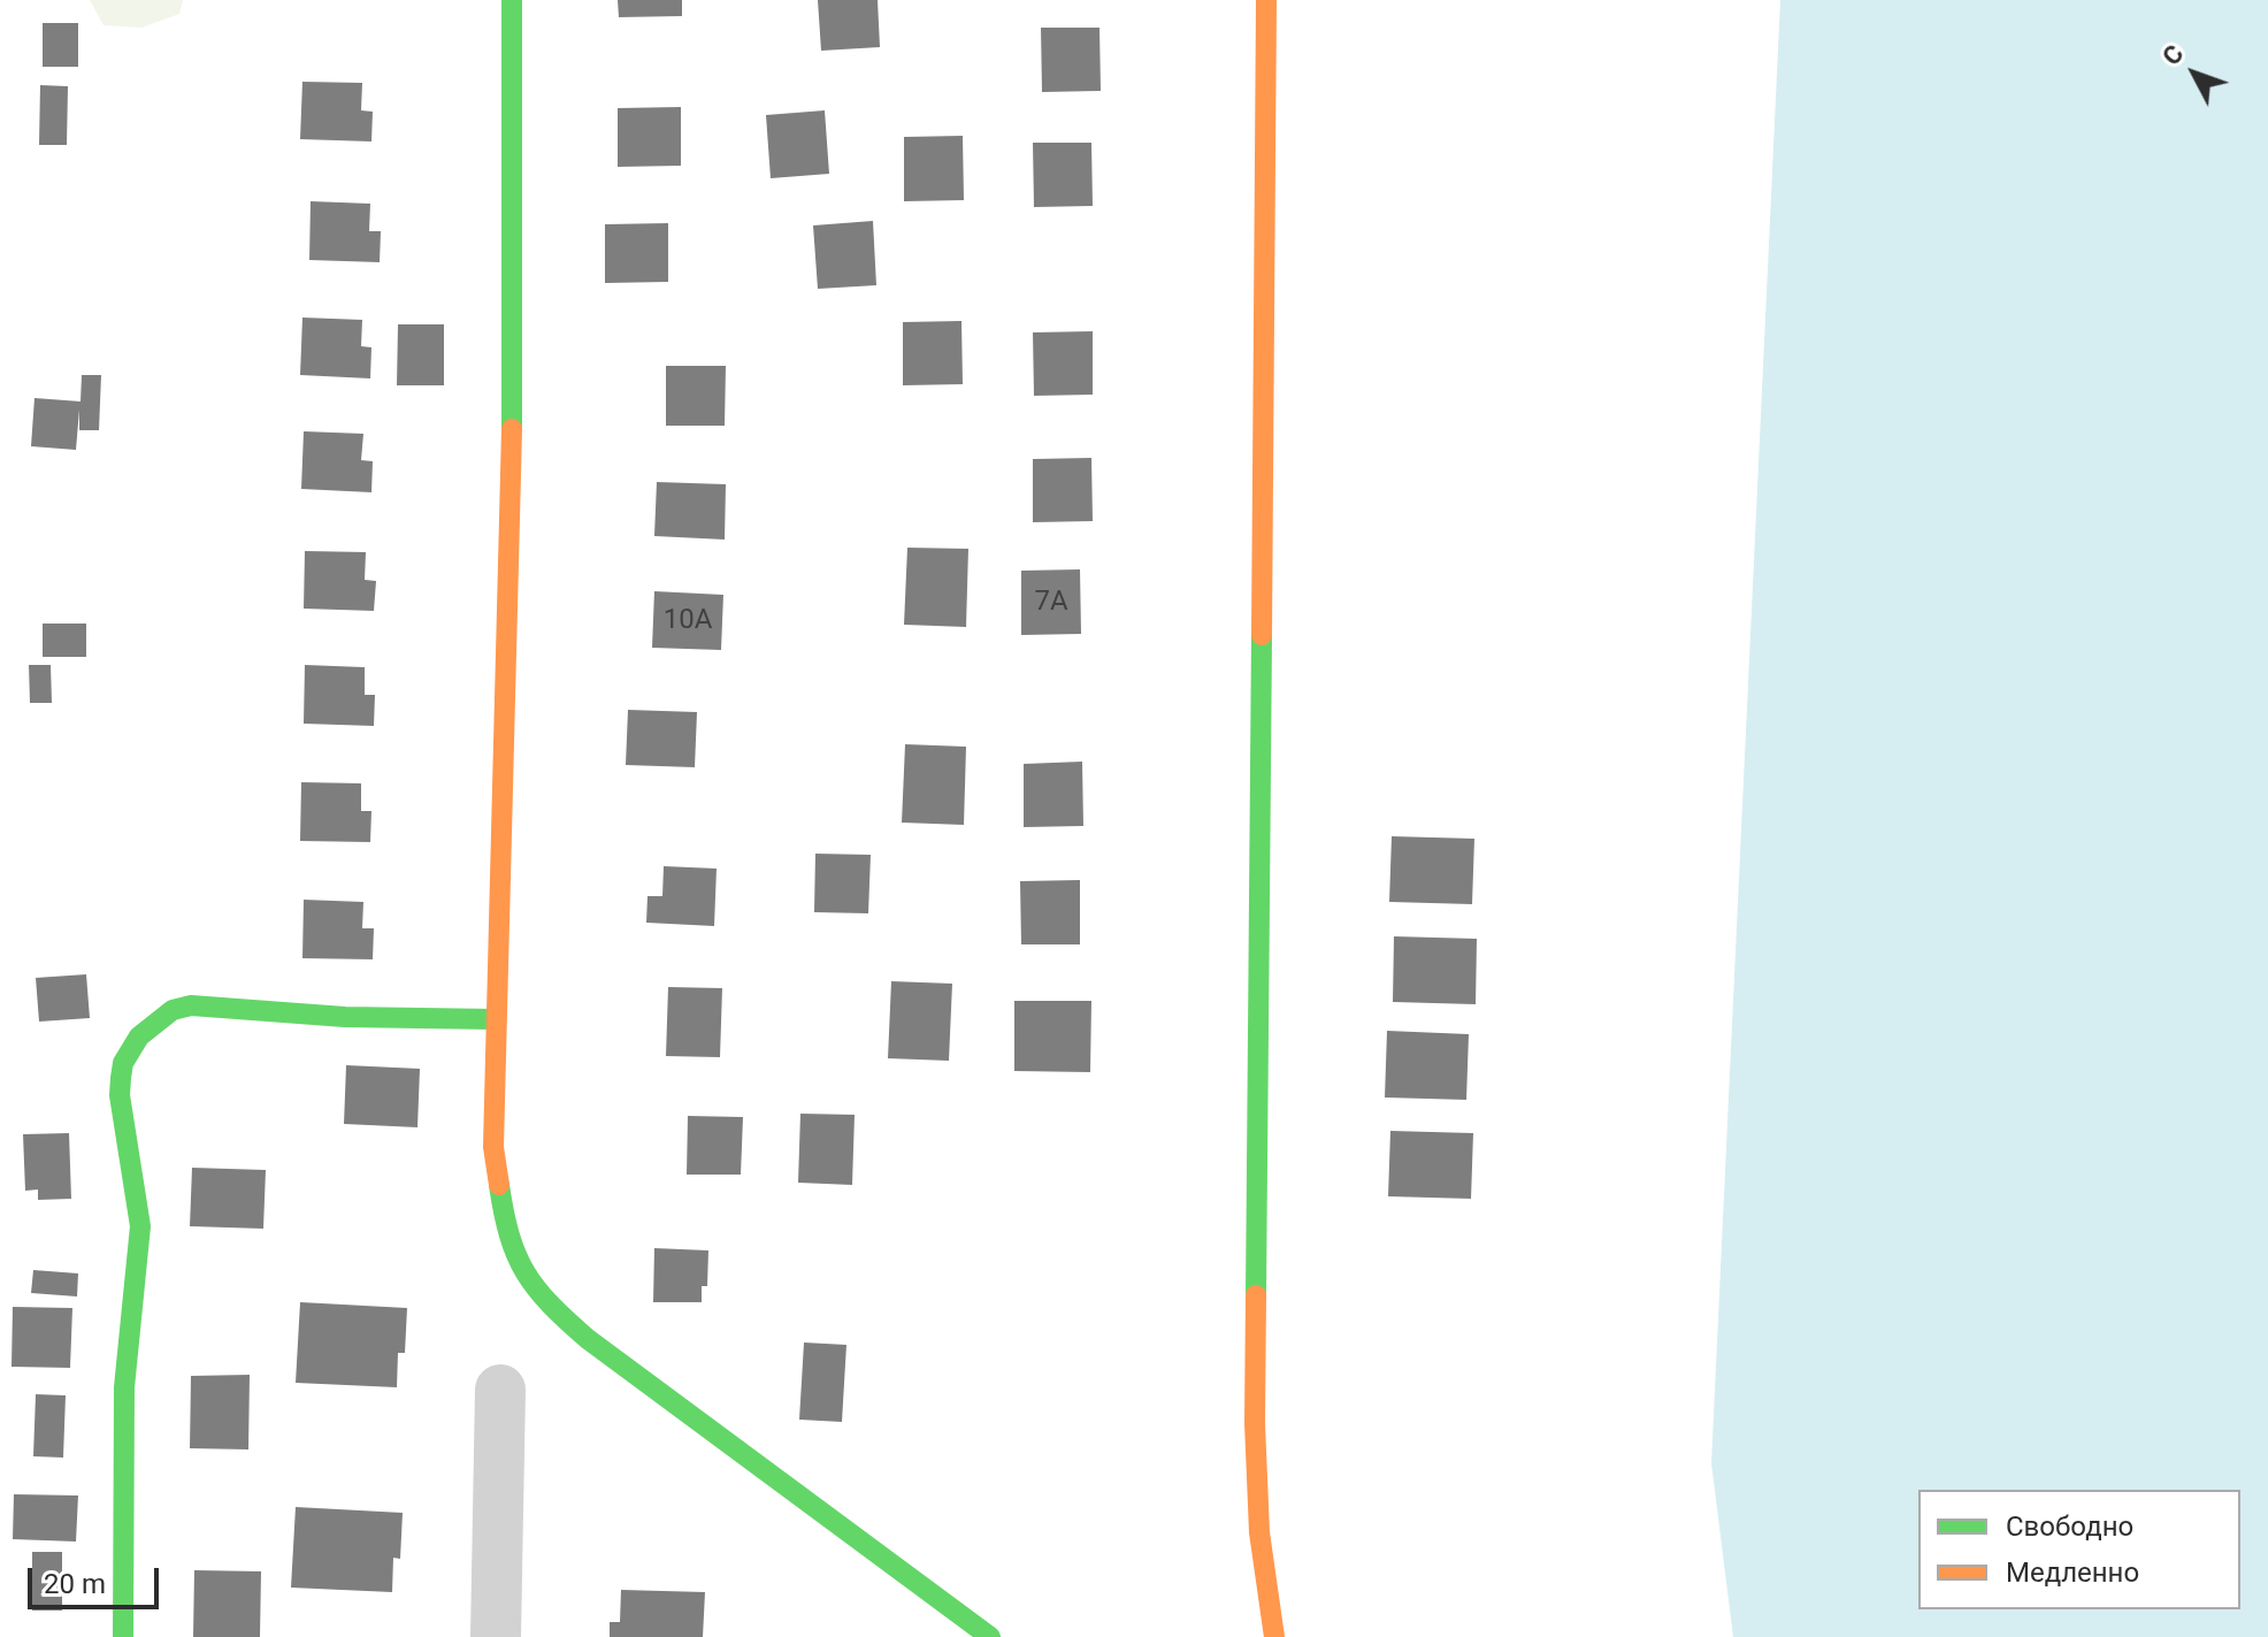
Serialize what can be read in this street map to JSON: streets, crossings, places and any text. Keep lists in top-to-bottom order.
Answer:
{
  "house_numbers": ["7А", "10А"],
  "legend": ["Свободно", "Медленно"],
  "scale_bar": "20 m",
  "north": "top left"
}
